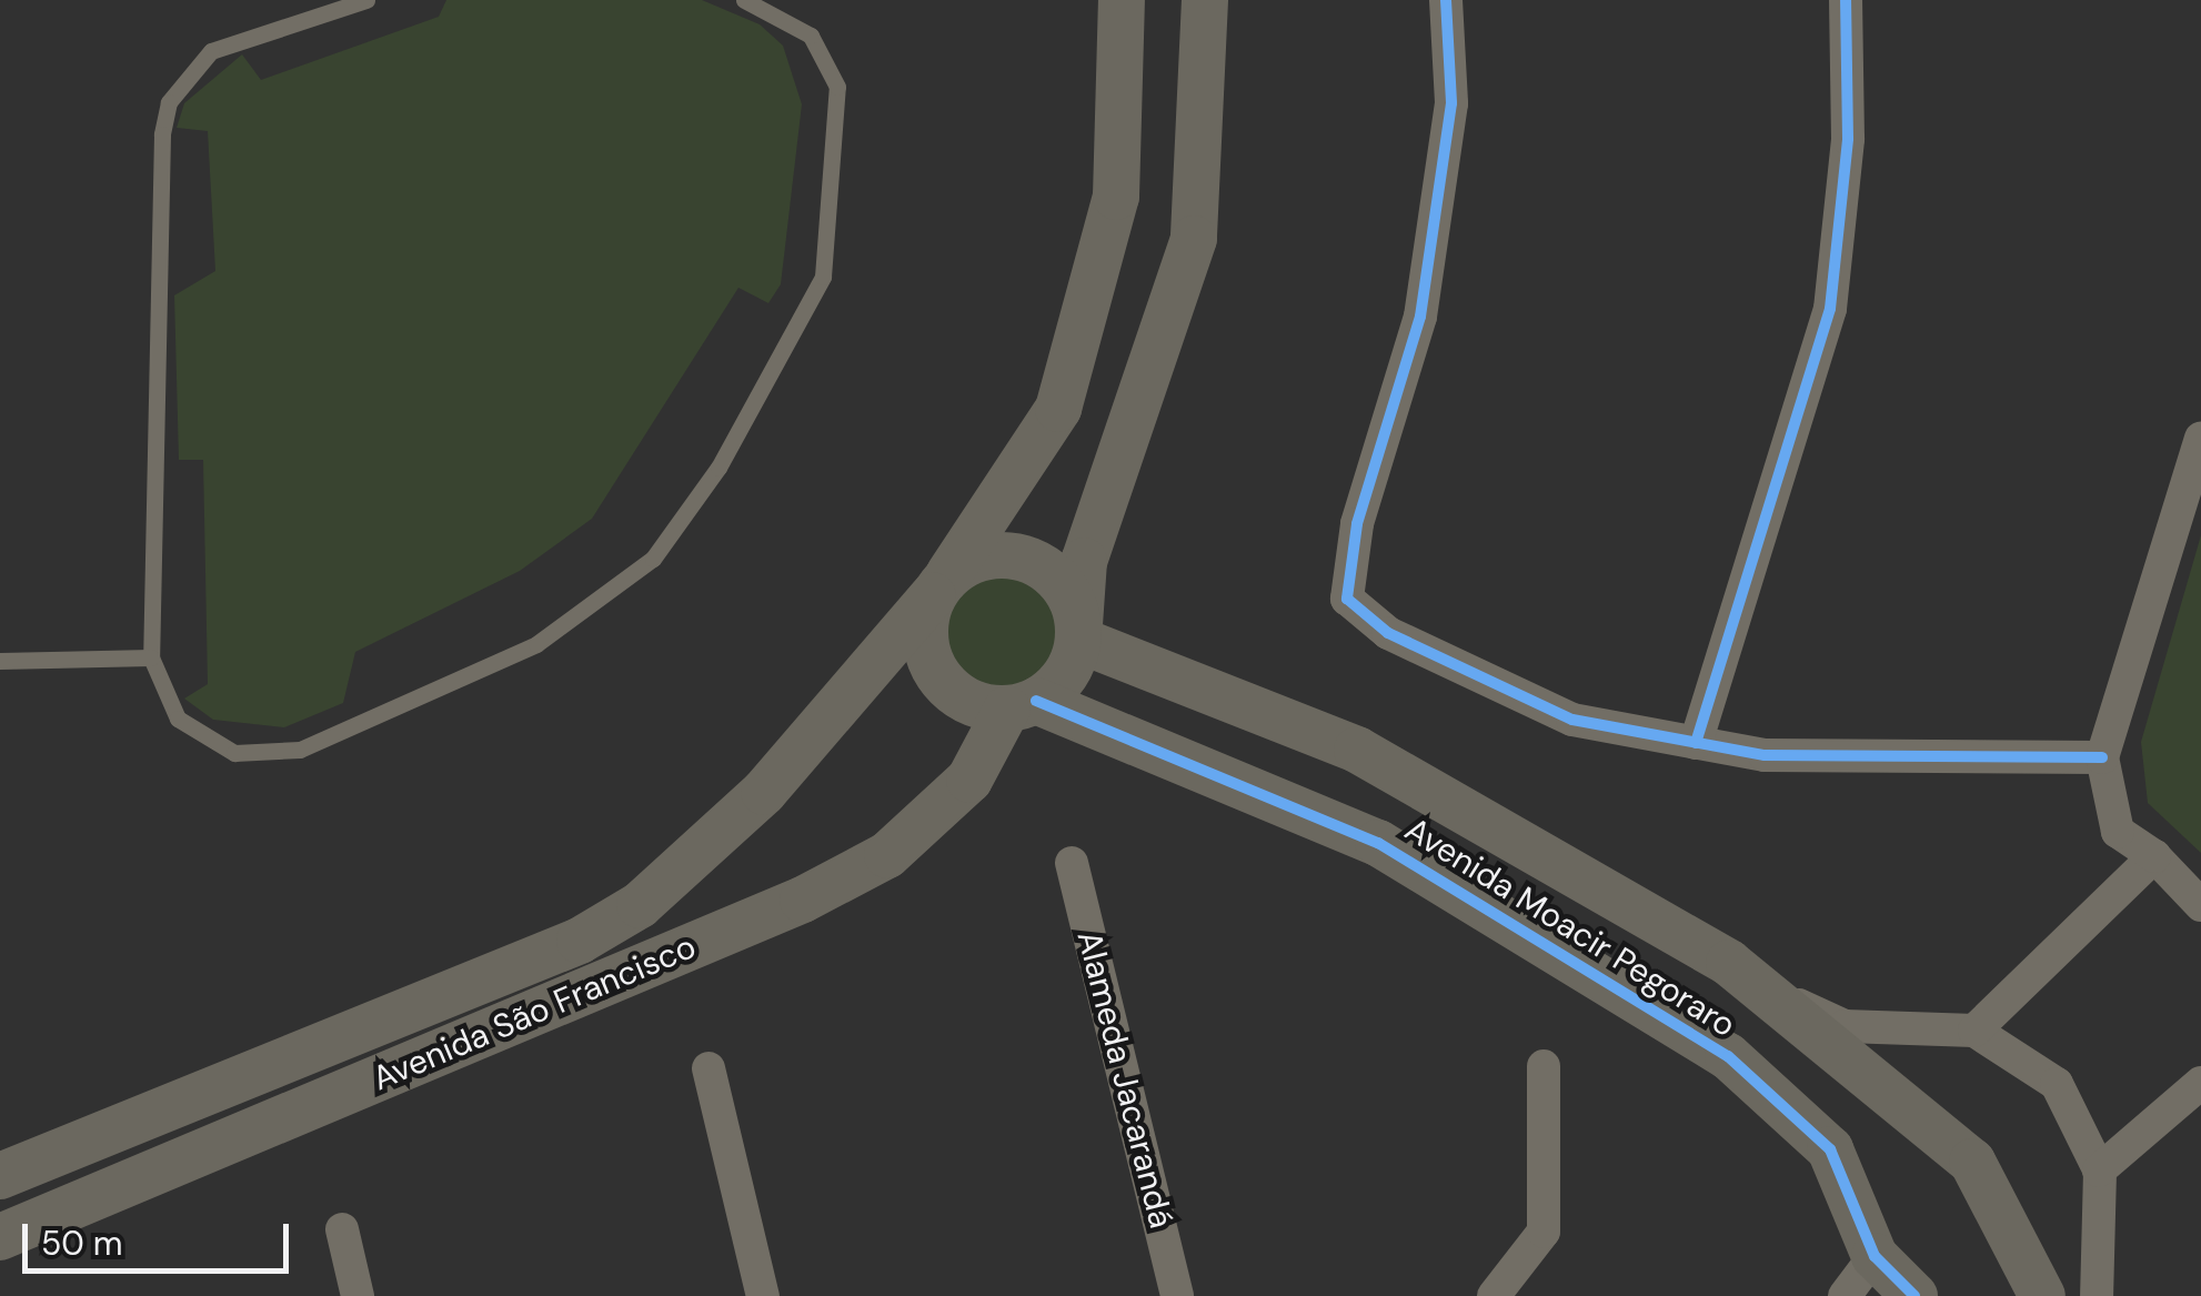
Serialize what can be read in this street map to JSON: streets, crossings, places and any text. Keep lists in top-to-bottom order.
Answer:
{
  "streets": {
    "main road": ["Avenida Moacir Pegoraro", "Avenida São Francisco"],
    "street": ["Alameda Jacarandá"]
  },
  "crossings": [
    ["Avenida Moacir Pegoraro", "Avenida São Francisco"]
  ],
  "scale_bar": "50 m"
}
